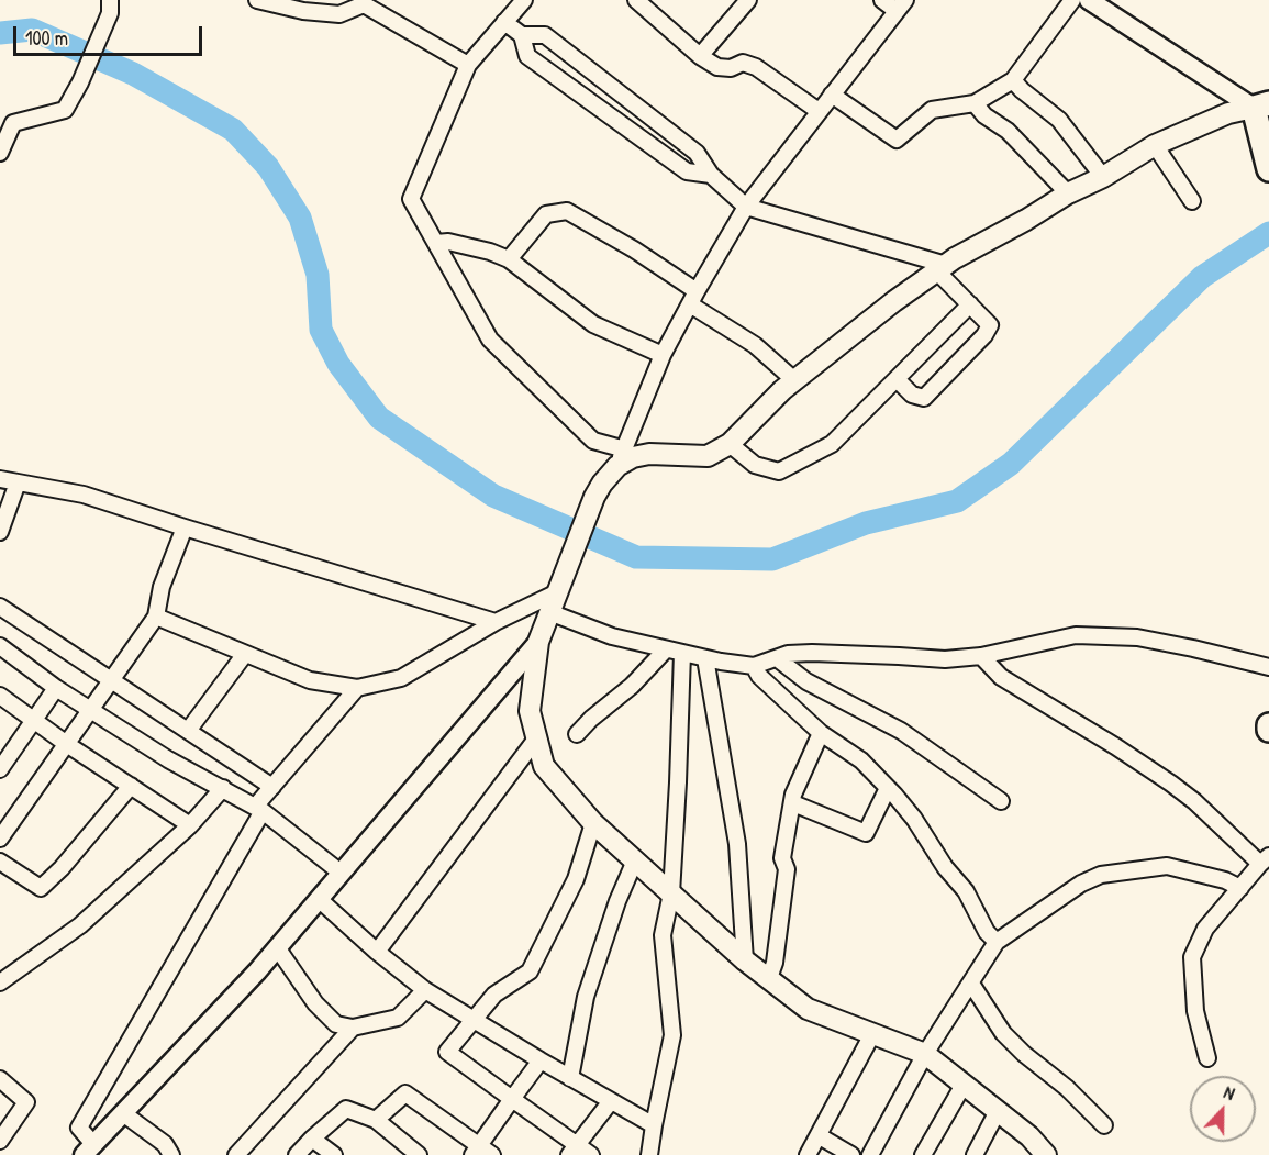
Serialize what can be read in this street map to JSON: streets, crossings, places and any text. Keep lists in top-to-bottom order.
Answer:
{
  "scale_bar": "100 m",
  "north": "top"
}
